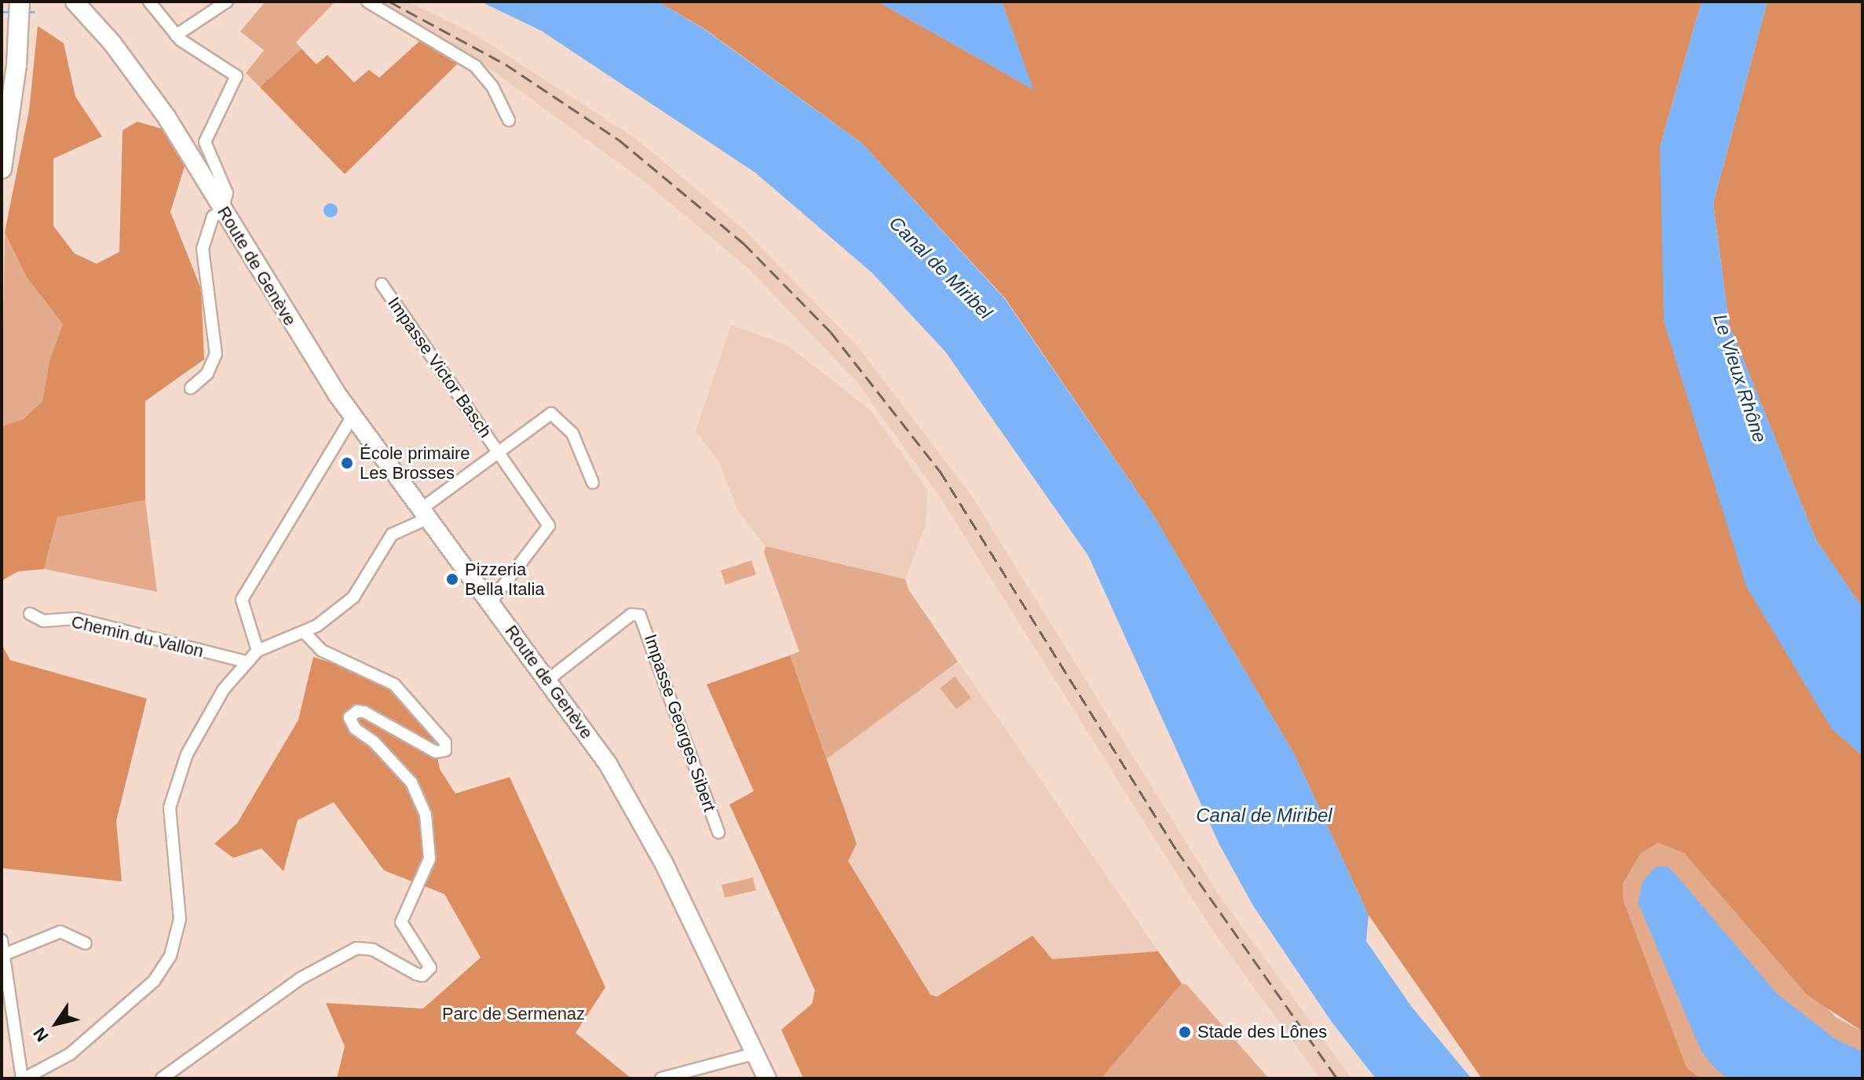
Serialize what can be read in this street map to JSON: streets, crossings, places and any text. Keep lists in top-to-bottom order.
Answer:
{
  "streets": {
    "main road": ["Route de Genève"],
    "street": ["Impasse Victor Basch", "Chemin du Vallon", "Impasse Georges Sibert"]
  },
  "crossings": [
    ["Route de Genève", "Impasse Victor Basch"],
    ["Route de Genève", "Impasse Georges Sibert"]
  ],
  "water": ["Canal de Miribel", "Le Vieux Rhône"],
  "parks": ["Parc de Sermenaz"],
  "places": ["École primaire Les Brosses", "Pizzeria Bella Italia", "Stade des Lônes"],
  "north": "bottom left"
}
